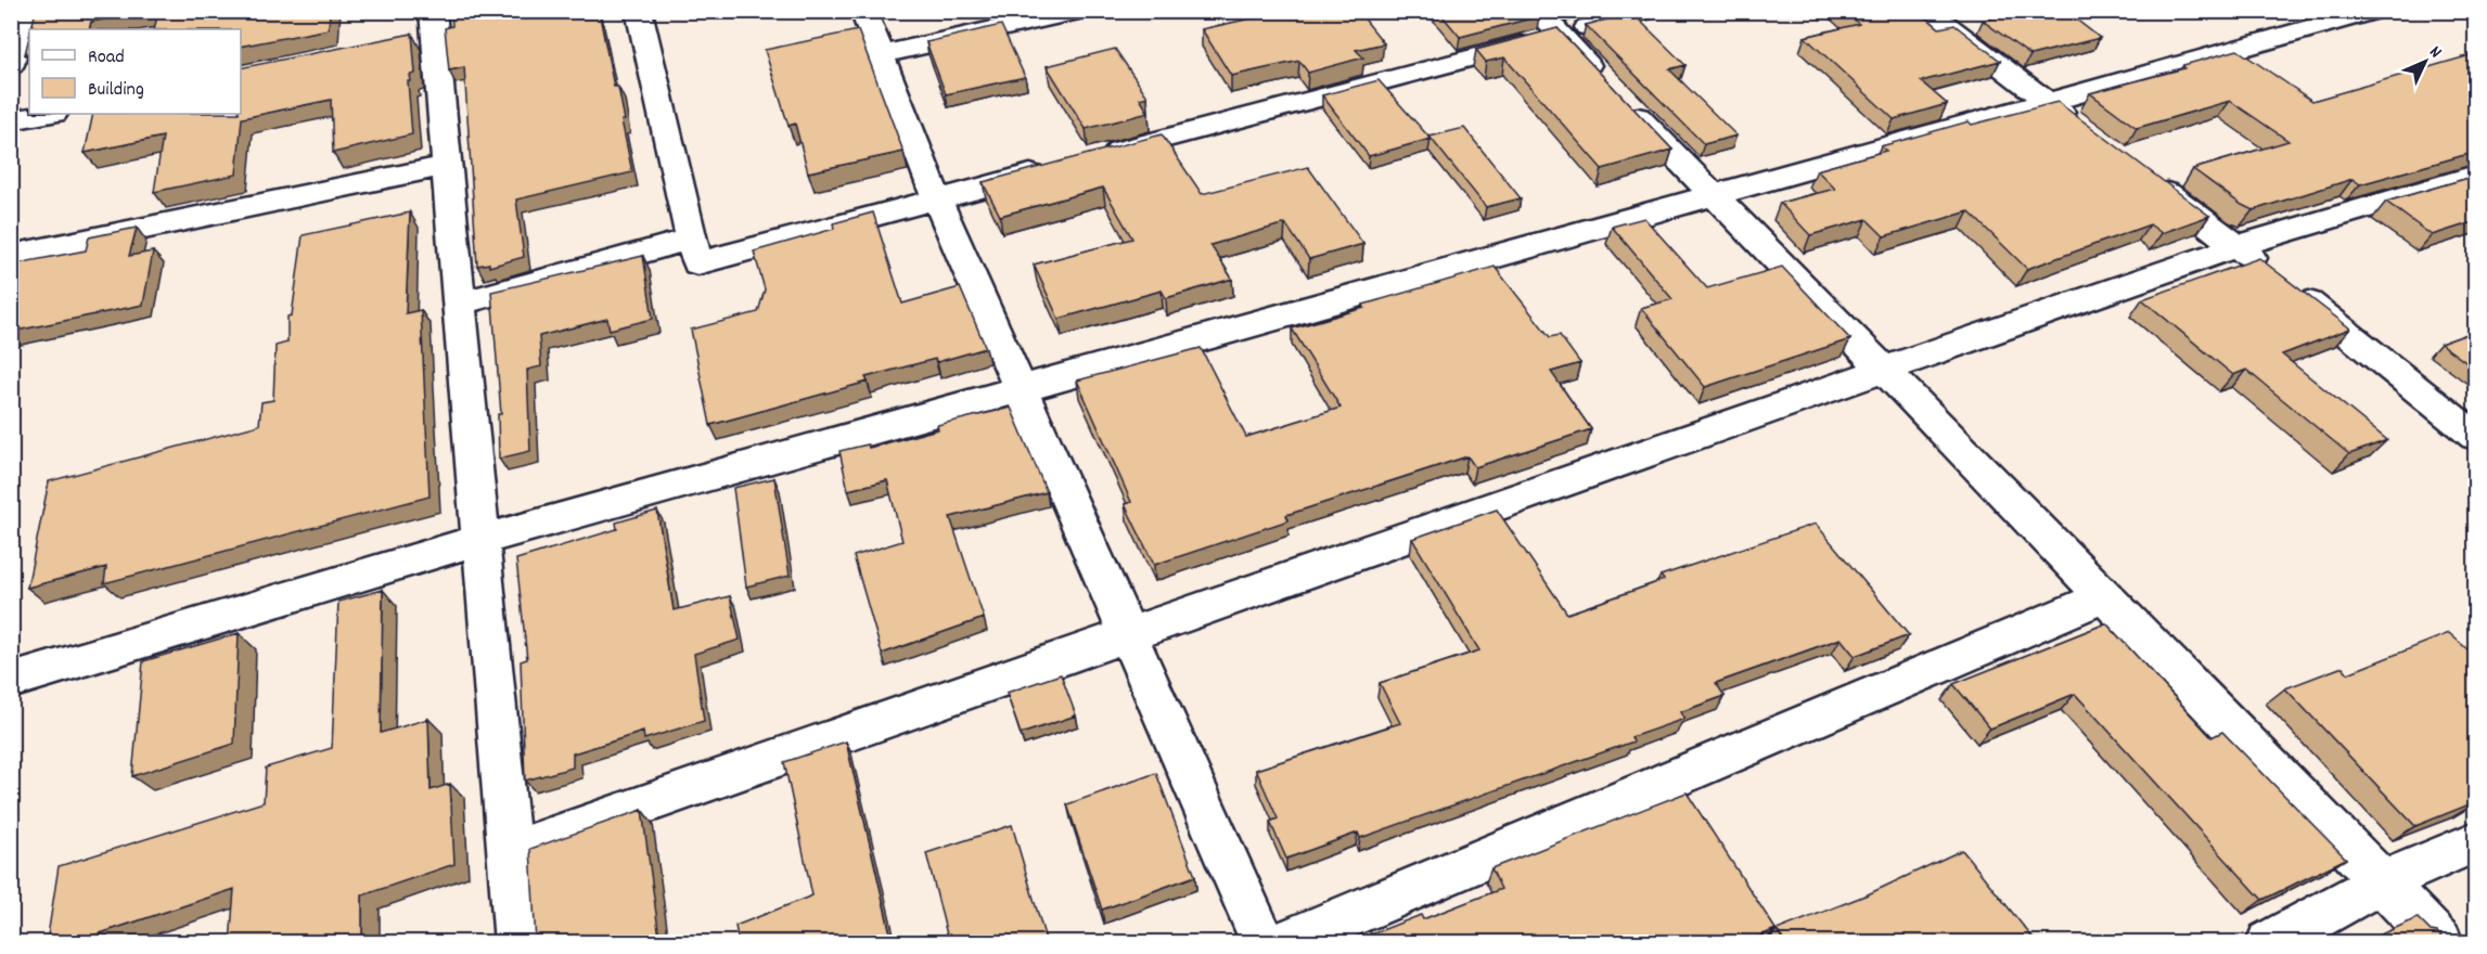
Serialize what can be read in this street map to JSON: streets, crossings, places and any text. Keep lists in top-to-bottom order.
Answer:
{
  "legend": ["Road", "Building"],
  "north": "top right"
}
